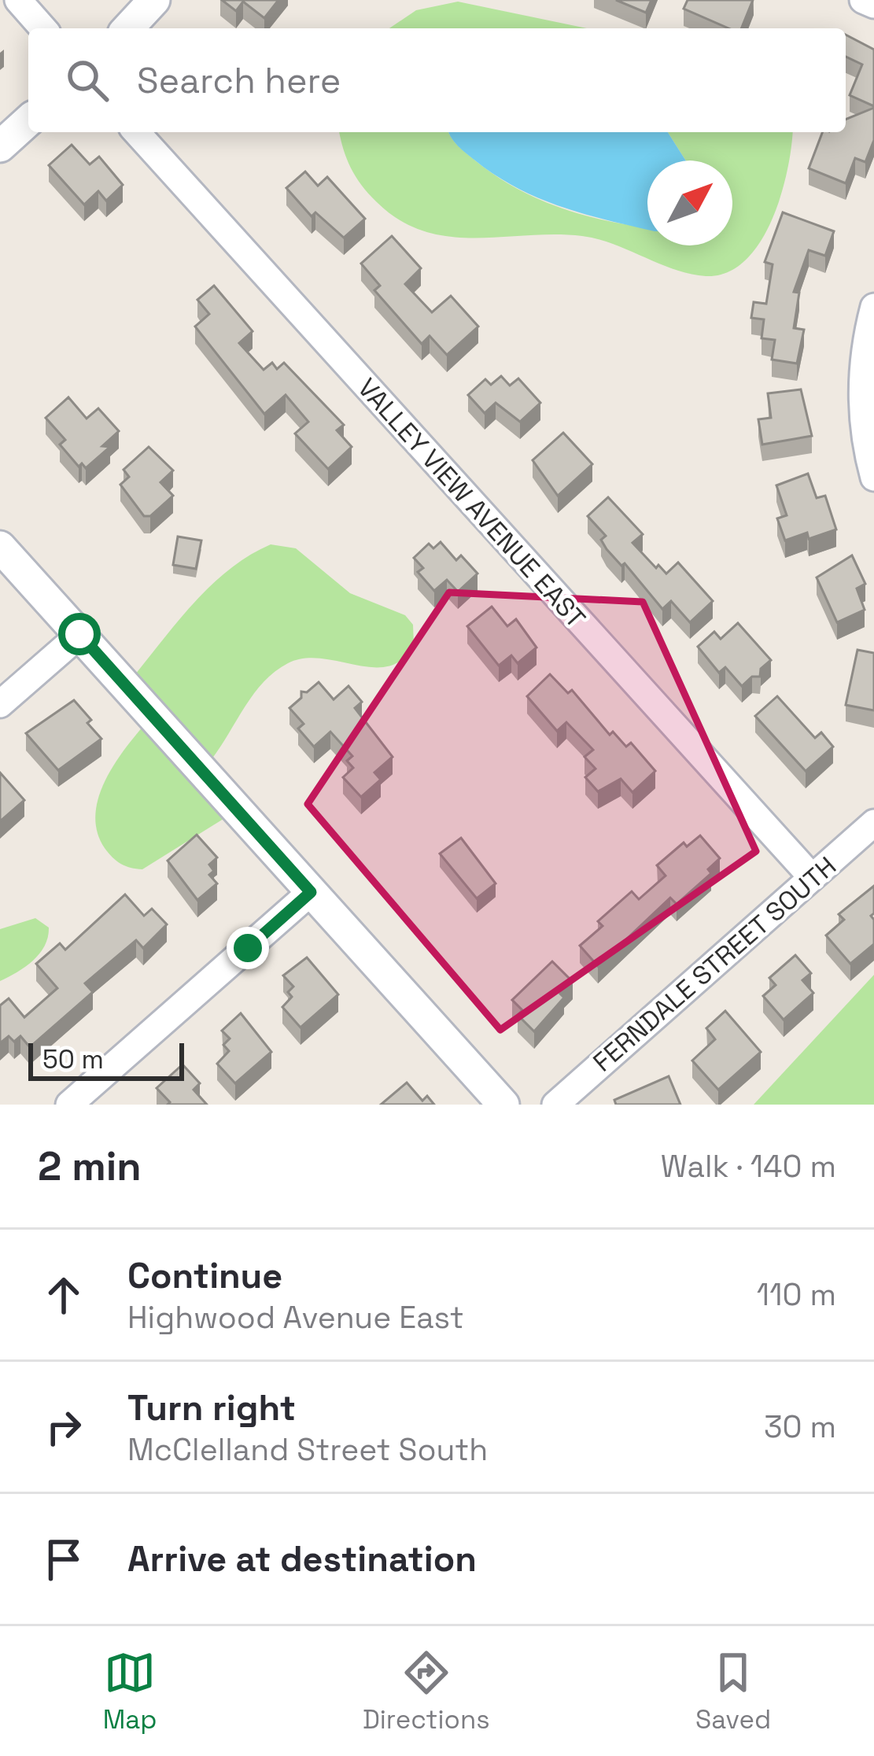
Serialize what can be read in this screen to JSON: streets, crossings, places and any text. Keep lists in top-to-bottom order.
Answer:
{
  "streets": {
    "street": ["VALLEY VIEW AVENUE EAST", "FERNDALE STREET SOUTH"]
  },
  "crossings": [
    ["VALLEY VIEW AVENUE EAST", "FERNDALE STREET SOUTH"]
  ],
  "scale_bar": "50 m",
  "north": "top right",
  "page": {
    "search": "Search here",
    "scale": "50 m",
    "heading": ["2 min", "Walk · 140 m"],
    "list": [
      ["Continue", "Highwood Avenue East", "110 m"],
      ["Turn right", "McClelland Street South", "30 m"],
      "Arrive at destination"
    ],
    "nav": ["Map", "Directions", "Saved"]
  }
}
